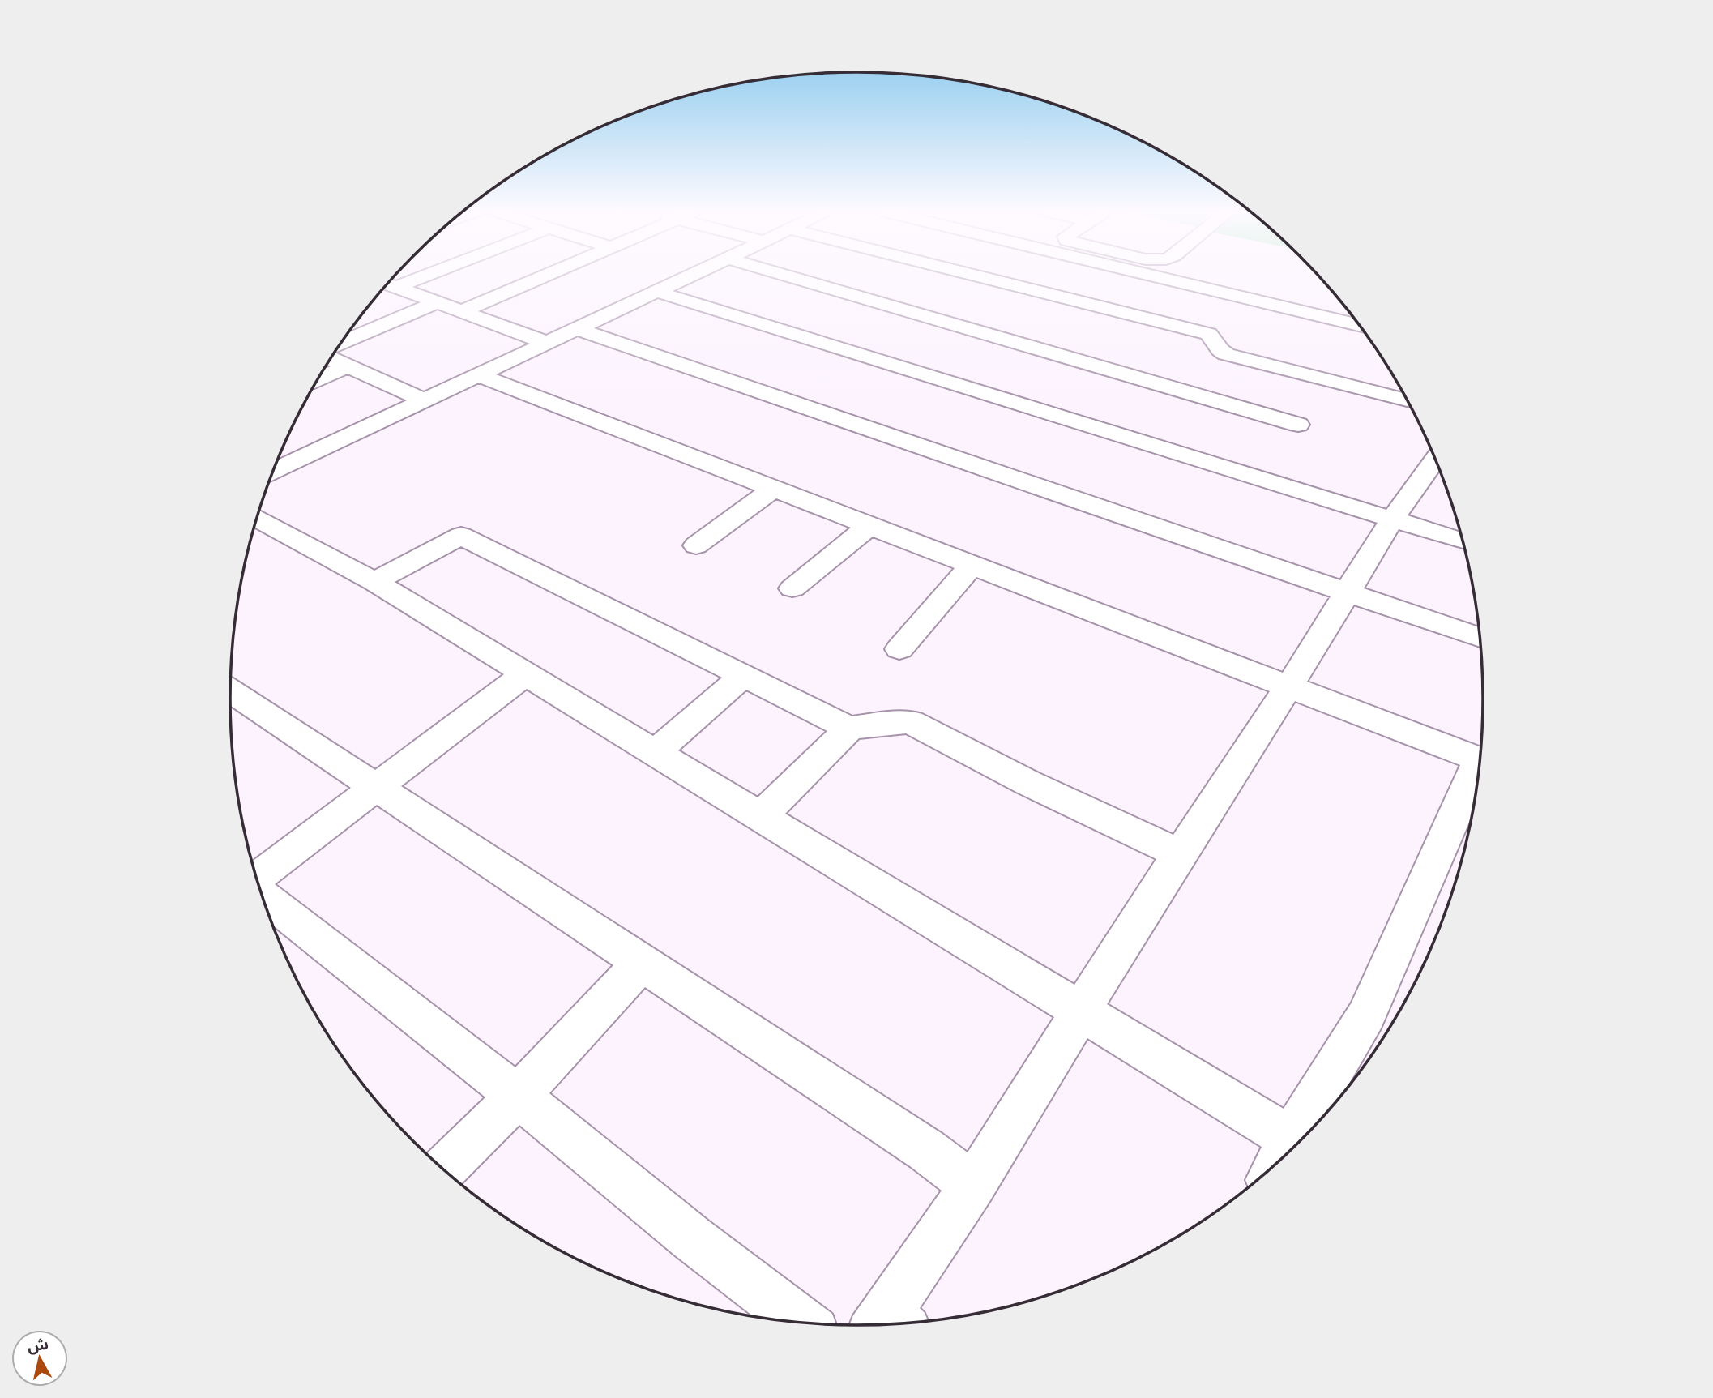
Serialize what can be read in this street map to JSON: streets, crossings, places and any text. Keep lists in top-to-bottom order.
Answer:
{
  "north": "top"
}
